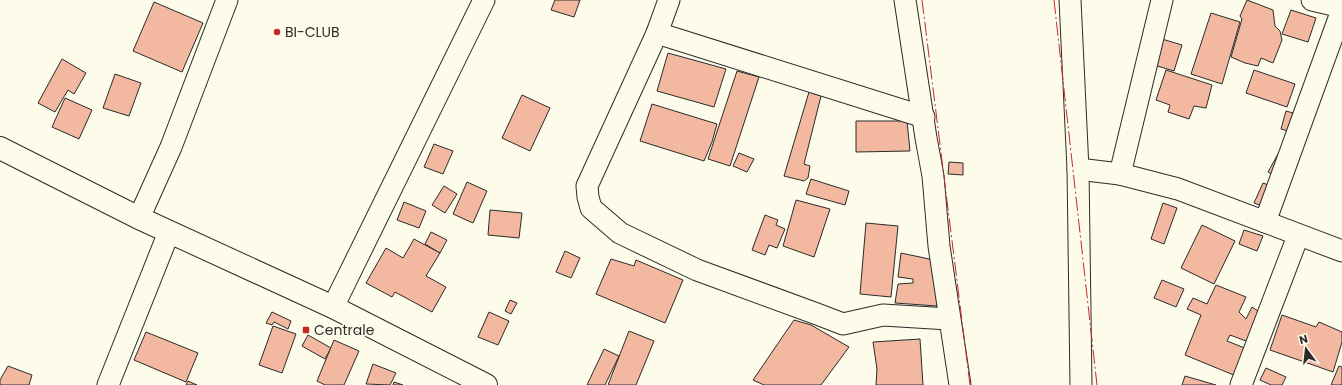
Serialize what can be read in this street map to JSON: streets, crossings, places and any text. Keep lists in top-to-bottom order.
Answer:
{
  "places": {
    "other": ["BI-CLUB"],
    "transit": ["Centrale"]
  },
  "north": "top"
}
